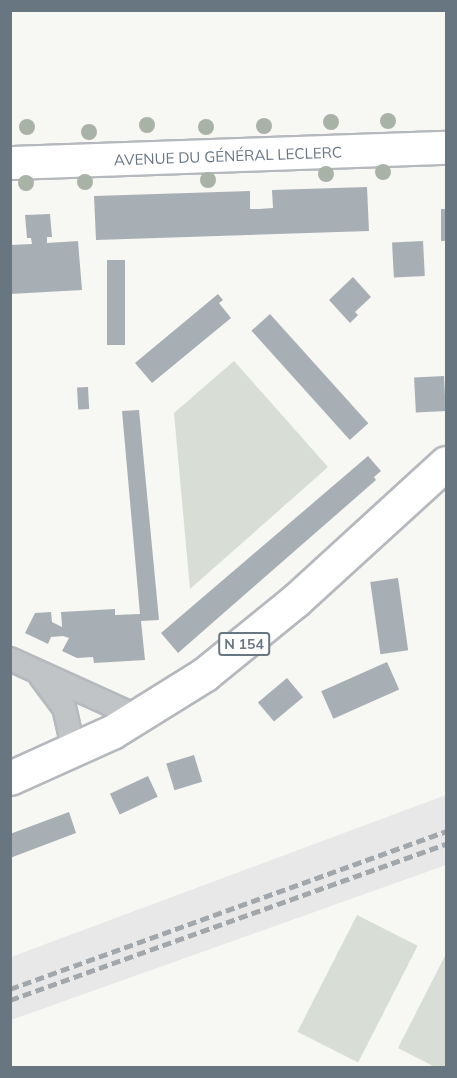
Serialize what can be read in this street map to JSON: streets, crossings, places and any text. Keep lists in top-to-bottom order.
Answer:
{
  "streets": {
    "main road": ["AVENUE DU GÉNÉRAL LECLERC", "N 154"]
  }
}
